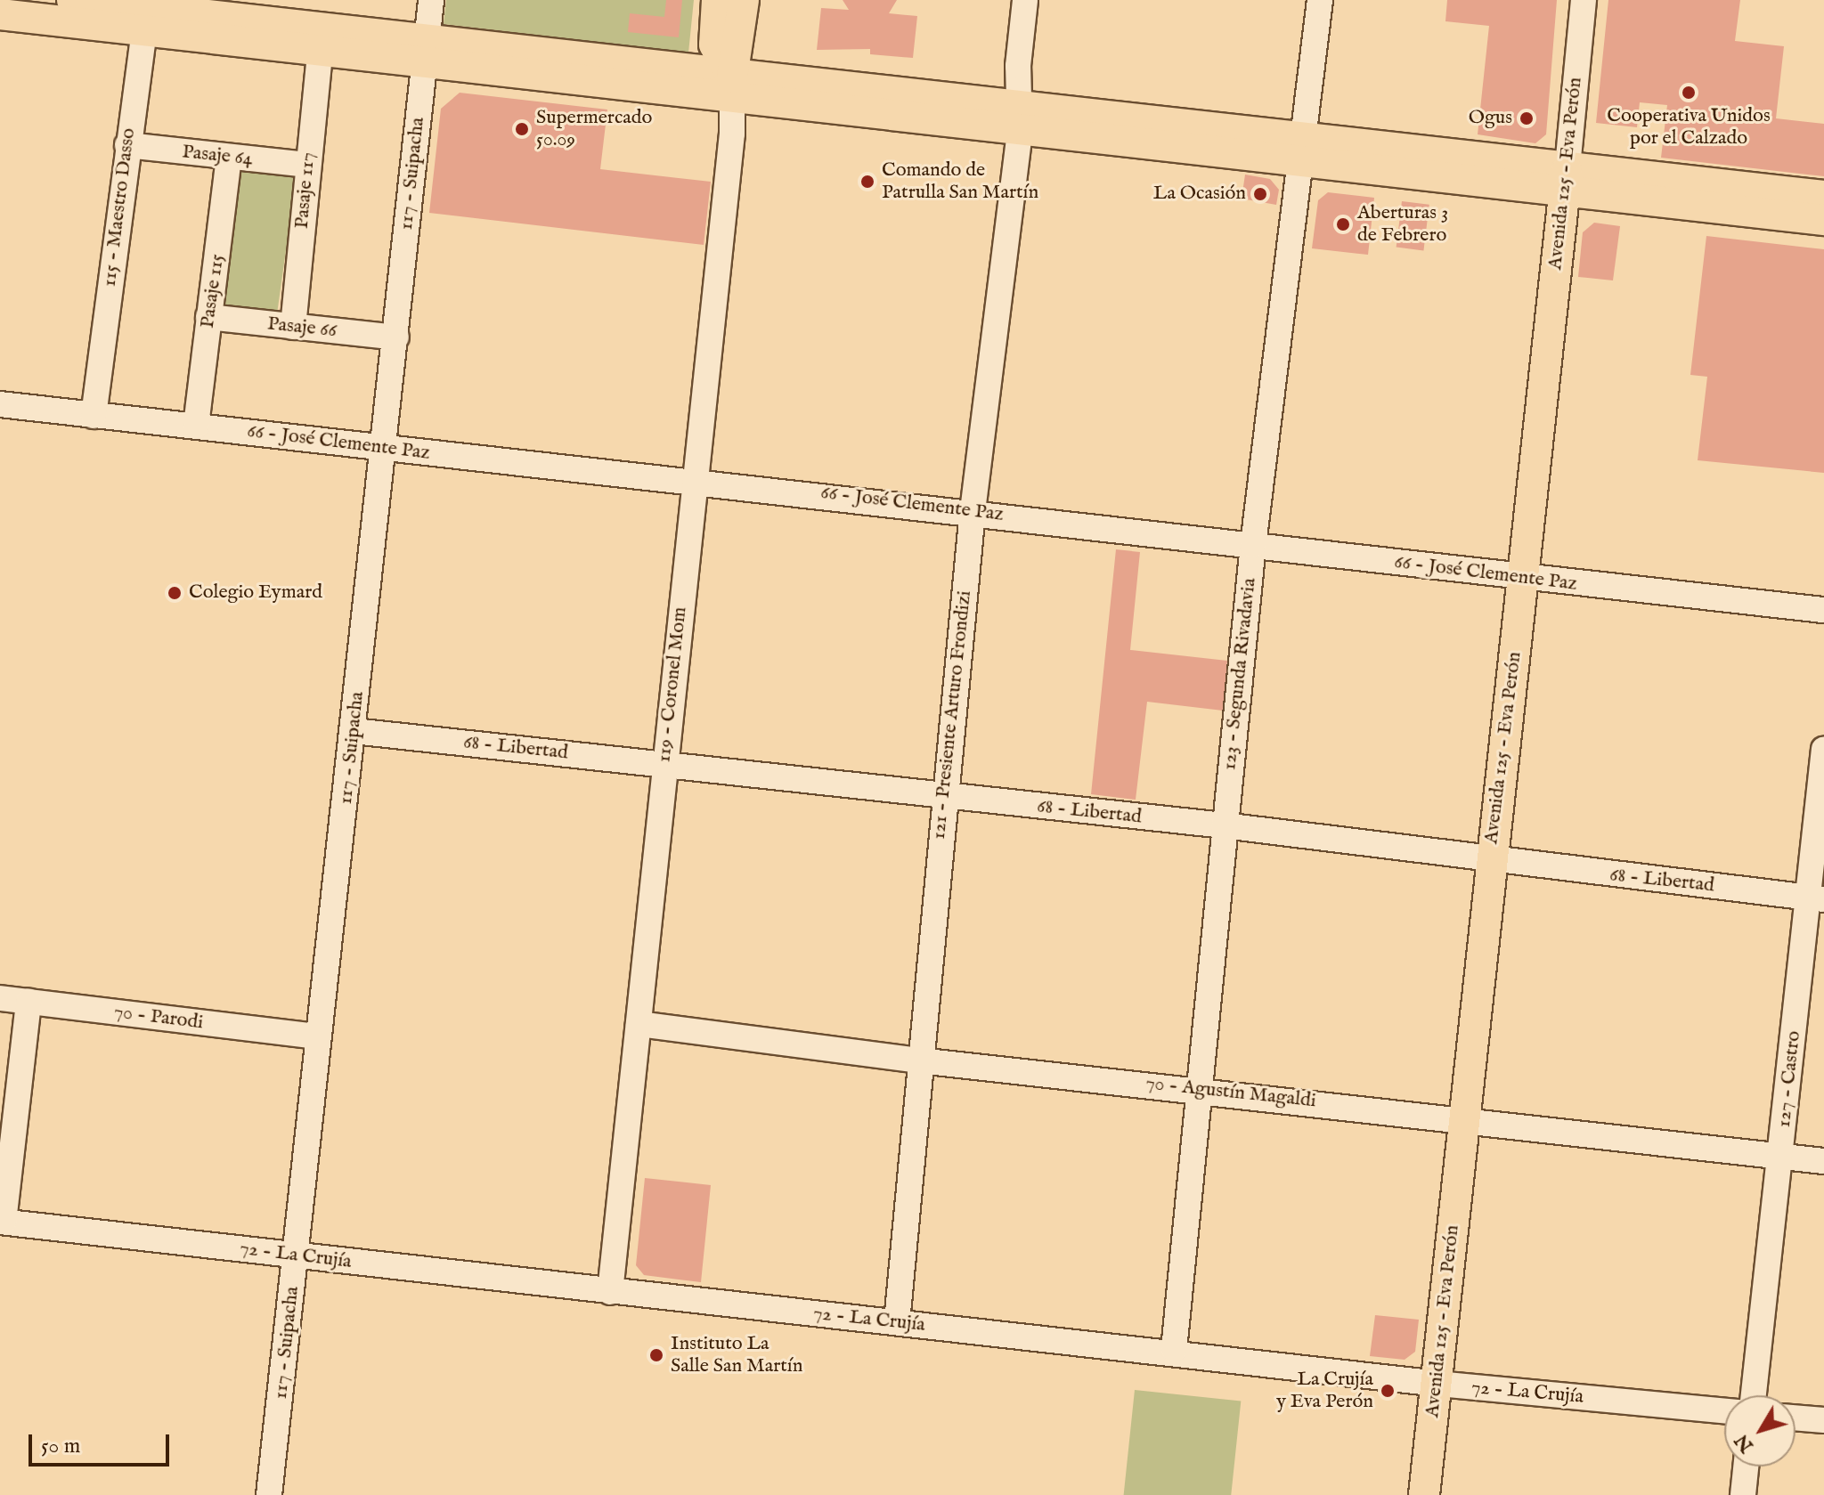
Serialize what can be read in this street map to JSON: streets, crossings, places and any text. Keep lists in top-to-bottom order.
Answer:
{
  "streets": {
    "main road": ["Avenida 125 - Eva Perón", "119 - Coronel Mom"],
    "street": [
      "Pasaje 64",
      "117 - Suipacha",
      "Pasaje 117",
      "115 - Maestro Dasso",
      "Pasaje 115",
      "Pasaje 66",
      "66 - José Clemente Paz",
      "123 - Segunda Rivadavia",
      "121 - Presiente Arturo Frondizi",
      "68 - Libertad",
      "70 - Parodi",
      "127 - Castro",
      "70 - Agustín Magaldi",
      "72 - La Crujía"
    ]
  },
  "crossings": [
    ["Pasaje 64", "Pasaje 117"],
    ["Pasaje 64", "115 - Maestro Dasso"],
    ["Pasaje 64", "Pasaje 115"],
    ["117 - Suipacha", "Pasaje 66"],
    ["117 - Suipacha", "66 - José Clemente Paz"],
    ["117 - Suipacha", "68 - Libertad"],
    ["117 - Suipacha", "70 - Parodi"],
    ["117 - Suipacha", "72 - La Crujía"],
    ["Avenida 125 - Eva Perón", "66 - José Clemente Paz"],
    ["Avenida 125 - Eva Perón", "68 - Libertad"],
    ["Avenida 125 - Eva Perón", "70 - Agustín Magaldi"],
    ["Avenida 125 - Eva Perón", "72 - La Crujía"],
    ["Pasaje 117", "Pasaje 66"],
    ["115 - Maestro Dasso", "66 - José Clemente Paz"],
    ["Pasaje 115", "Pasaje 66"],
    ["Pasaje 115", "66 - José Clemente Paz"],
    ["66 - José Clemente Paz", "123 - Segunda Rivadavia"],
    ["66 - José Clemente Paz", "119 - Coronel Mom"],
    ["66 - José Clemente Paz", "121 - Presiente Arturo Frondizi"],
    ["123 - Segunda Rivadavia", "68 - Libertad"],
    ["123 - Segunda Rivadavia", "70 - Agustín Magaldi"],
    ["123 - Segunda Rivadavia", "72 - La Crujía"],
    ["119 - Coronel Mom", "68 - Libertad"],
    ["119 - Coronel Mom", "70 - Agustín Magaldi"],
    ["119 - Coronel Mom", "72 - La Crujía"],
    ["121 - Presiente Arturo Frondizi", "68 - Libertad"],
    ["121 - Presiente Arturo Frondizi", "70 - Agustín Magaldi"],
    ["121 - Presiente Arturo Frondizi", "72 - La Crujía"],
    ["68 - Libertad", "127 - Castro"],
    ["127 - Castro", "70 - Agustín Magaldi"]
  ],
  "places": [
    "Cooperativa Unidos por el Calzado",
    "Ogus",
    "Supermercado 50.09",
    "Comando de Patrulla San Martín",
    "La Ocasión",
    "Aberturas 3 de Febrero",
    "Colegio Eymard",
    "Instituto La Salle San Martín",
    "La Crujía y Eva Perón"
  ],
  "scale_bar": "50 m",
  "north": "bottom left"
}
